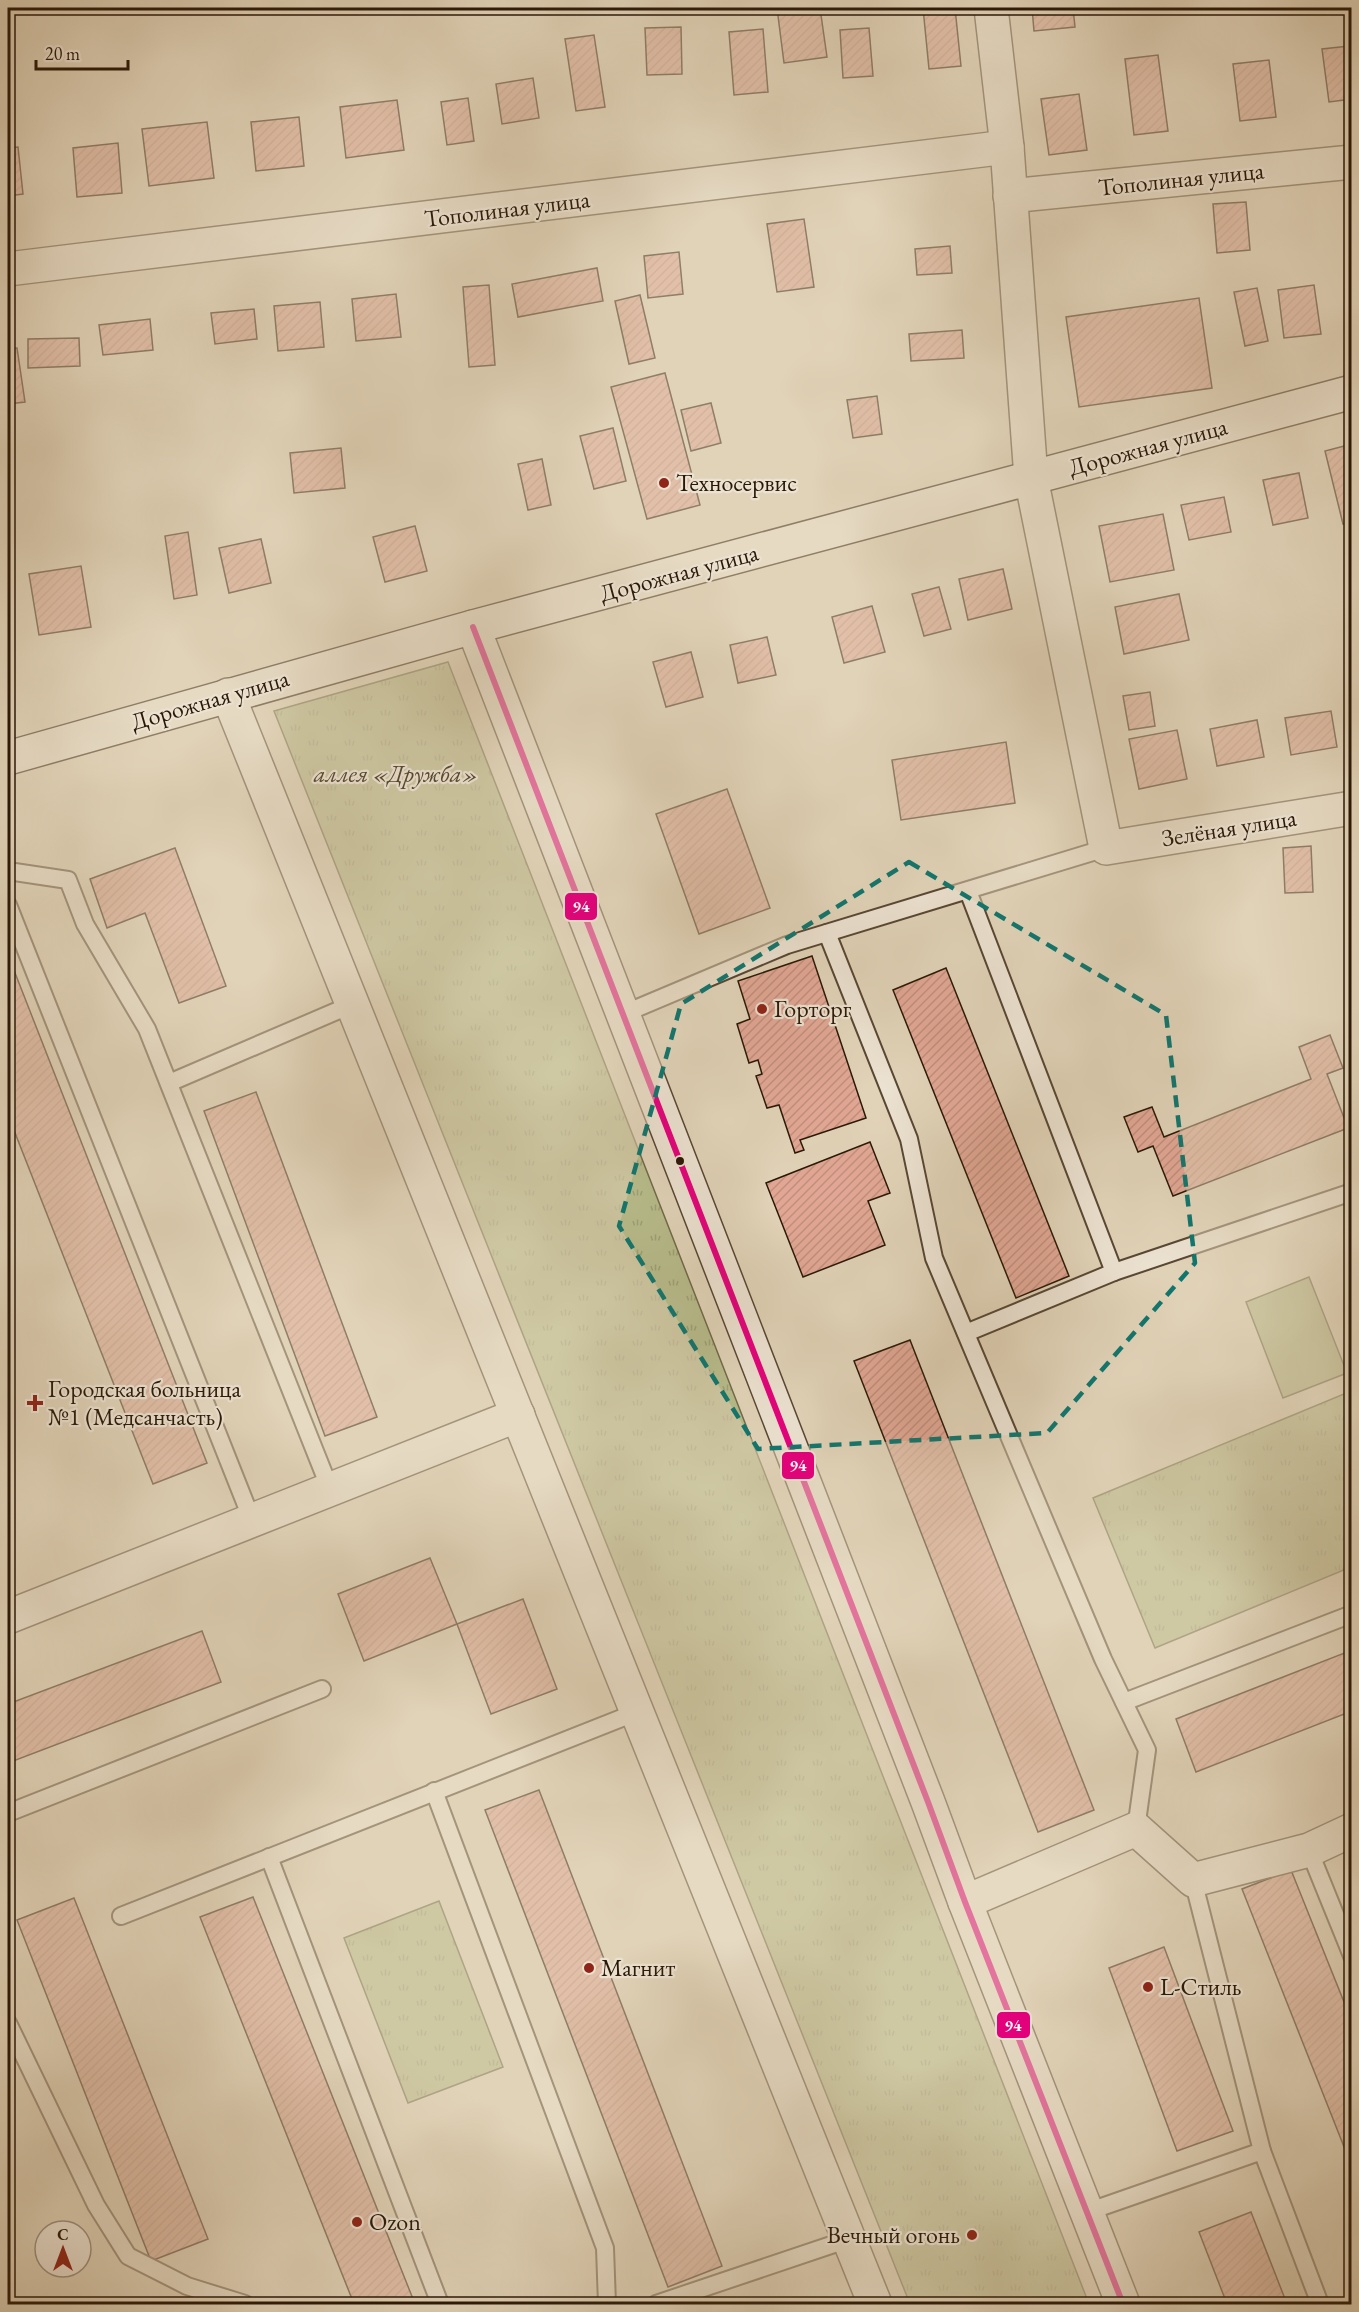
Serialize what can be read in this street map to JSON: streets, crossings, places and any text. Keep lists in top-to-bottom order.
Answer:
{
  "streets": {
    "street": ["Тополиная улица", "Дорожная улица", "Зелёная улица"]
  },
  "parks": ["аллея «Дружба»"],
  "places": {
    "other": [
      "Техносервис",
      "Горторг",
      "Магнит",
      "L-Стиль",
      "Ozon",
      "Вечный огонь"
    ],
    "health": ["Городская больница №1 (Медсанчасть)"]
  },
  "lines": ["transit line 94"],
  "scale_bar": "20 m",
  "north": "top"
}
